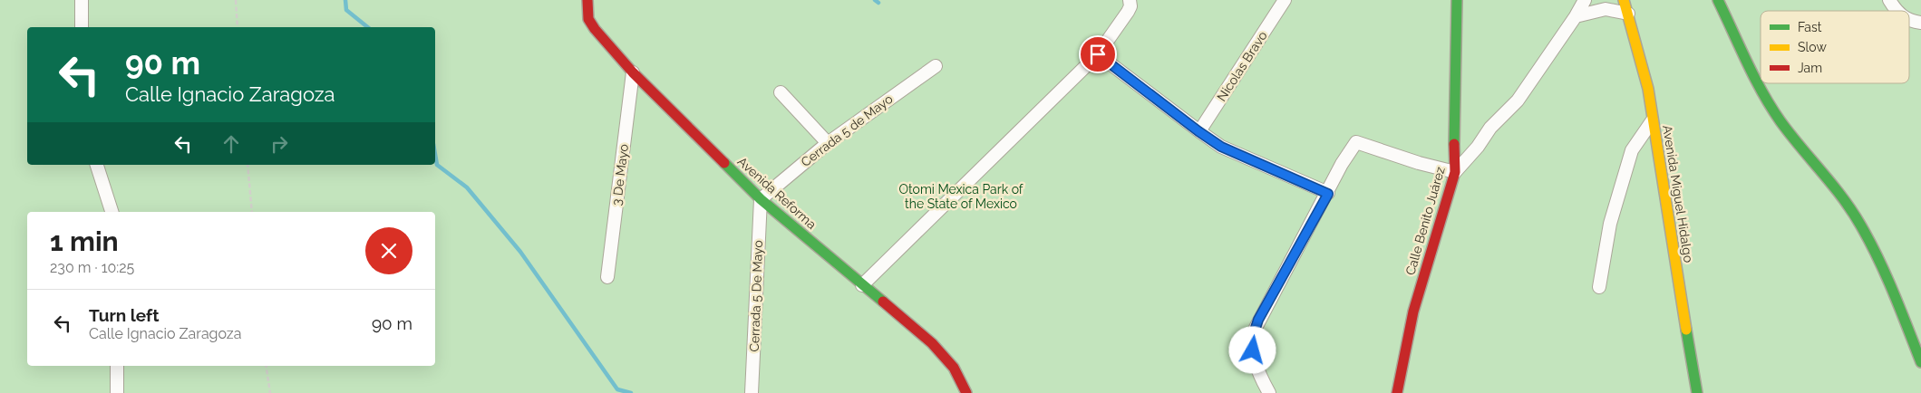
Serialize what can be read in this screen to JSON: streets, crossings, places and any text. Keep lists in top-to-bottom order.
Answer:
{
  "streets": {
    "street": [
      "Nicolas Bravo",
      "Cerrada 5 de Mayo",
      "3 De Mayo",
      "Avenida Reforma",
      "Avenida Miguel Hidalgo",
      "Calle Benito Juárez",
      "Cerrada 5 De Mayo"
    ]
  },
  "crossings": [
    ["Cerrada 5 de Mayo", "Avenida Reforma"],
    ["Cerrada 5 de Mayo", "Cerrada 5 De Mayo"],
    ["3 De Mayo", "Avenida Reforma"],
    ["Avenida Reforma", "Cerrada 5 De Mayo"]
  ],
  "parks": ["Otomi Mexica Park of the State of Mexico"],
  "legend": ["Fast", "Slow", "Jam"],
  "page": {
    "turn": ["90 m", "Calle Ignacio Zaragoza"],
    "heading": ["1 min", "230 m · 10:25"],
    "list": [
      {
        "name": "Turn left",
        "note": "Calle Ignacio Zaragoza",
        "value": "90 m"
      }
    ]
  }
}
